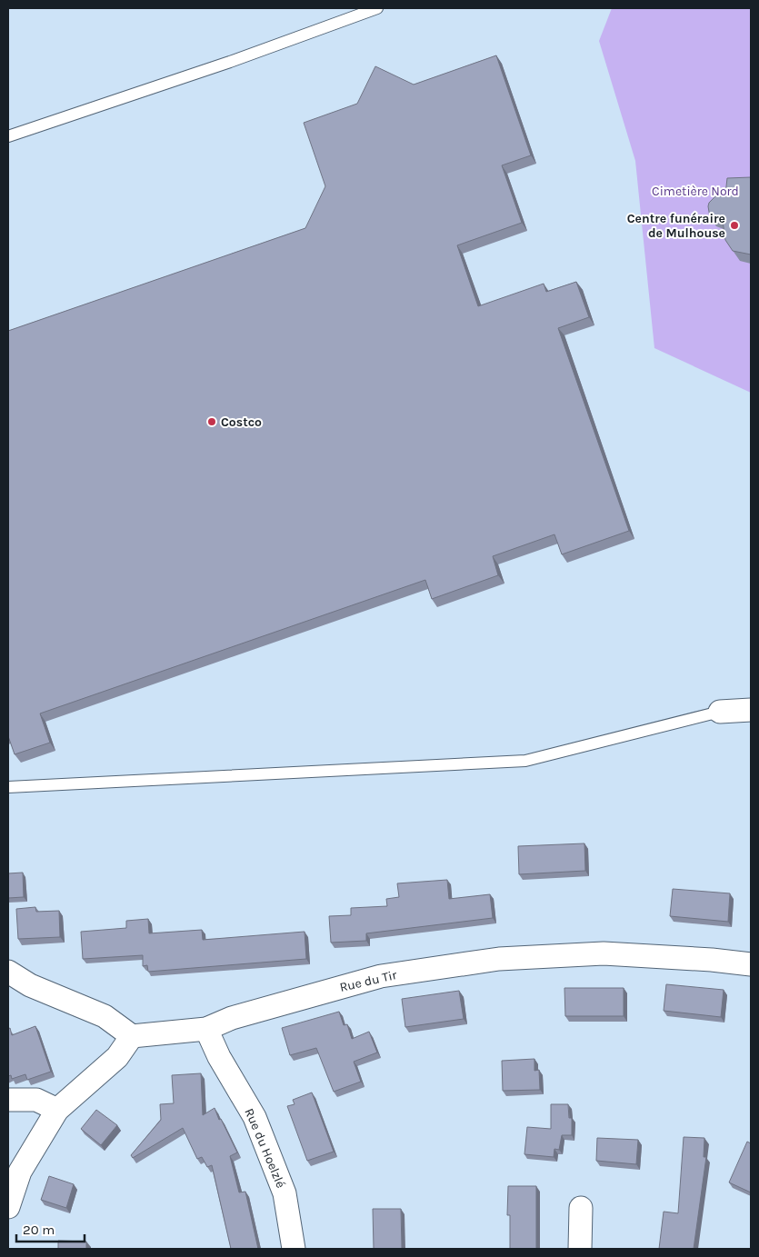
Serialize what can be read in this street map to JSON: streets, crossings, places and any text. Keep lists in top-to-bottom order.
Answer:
{
  "streets": {
    "street": ["Rue du Tir", "Rue du Hoelzlé"]
  },
  "crossings": [
    ["Rue du Tir", "Rue du Hoelzlé"]
  ],
  "parks": ["Cimetière Nord"],
  "places": ["Centre funéraire de Mulhouse", "Costco"],
  "scale_bar": "20 m"
}
